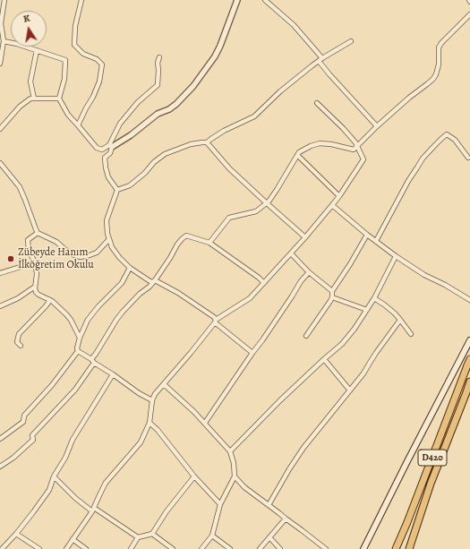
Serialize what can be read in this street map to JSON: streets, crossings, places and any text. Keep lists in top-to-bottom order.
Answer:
{
  "streets": {
    "main road": ["D420"]
  },
  "places": ["Zübeyde Hanım İlköğretim Okulu"],
  "north": "top"
}
